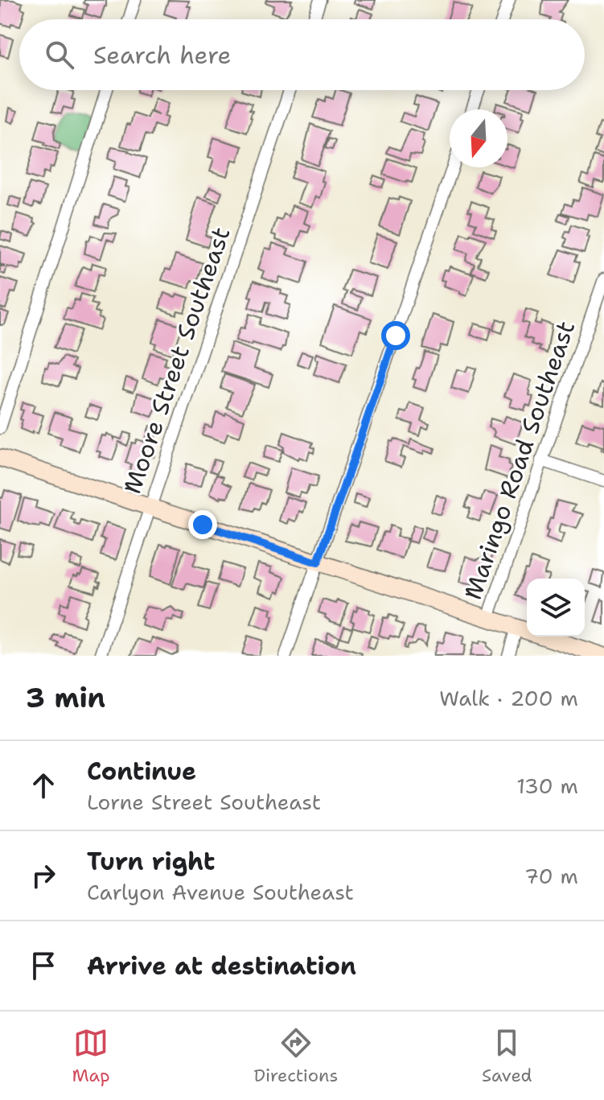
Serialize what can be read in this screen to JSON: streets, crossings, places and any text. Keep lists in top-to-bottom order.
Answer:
{
  "streets": {
    "street": ["Moore Street Southeast", "Maringo Road Southeast"]
  },
  "north": "bottom",
  "page": {
    "search": "Search here",
    "heading": ["3 min", "Walk · 200 m"],
    "list": [
      ["Continue", "Lorne Street Southeast", "130 m"],
      ["Turn right", "Carlyon Avenue Southeast", "70 m"],
      "Arrive at destination"
    ],
    "nav": ["Map", "Directions", "Saved"]
  }
}
